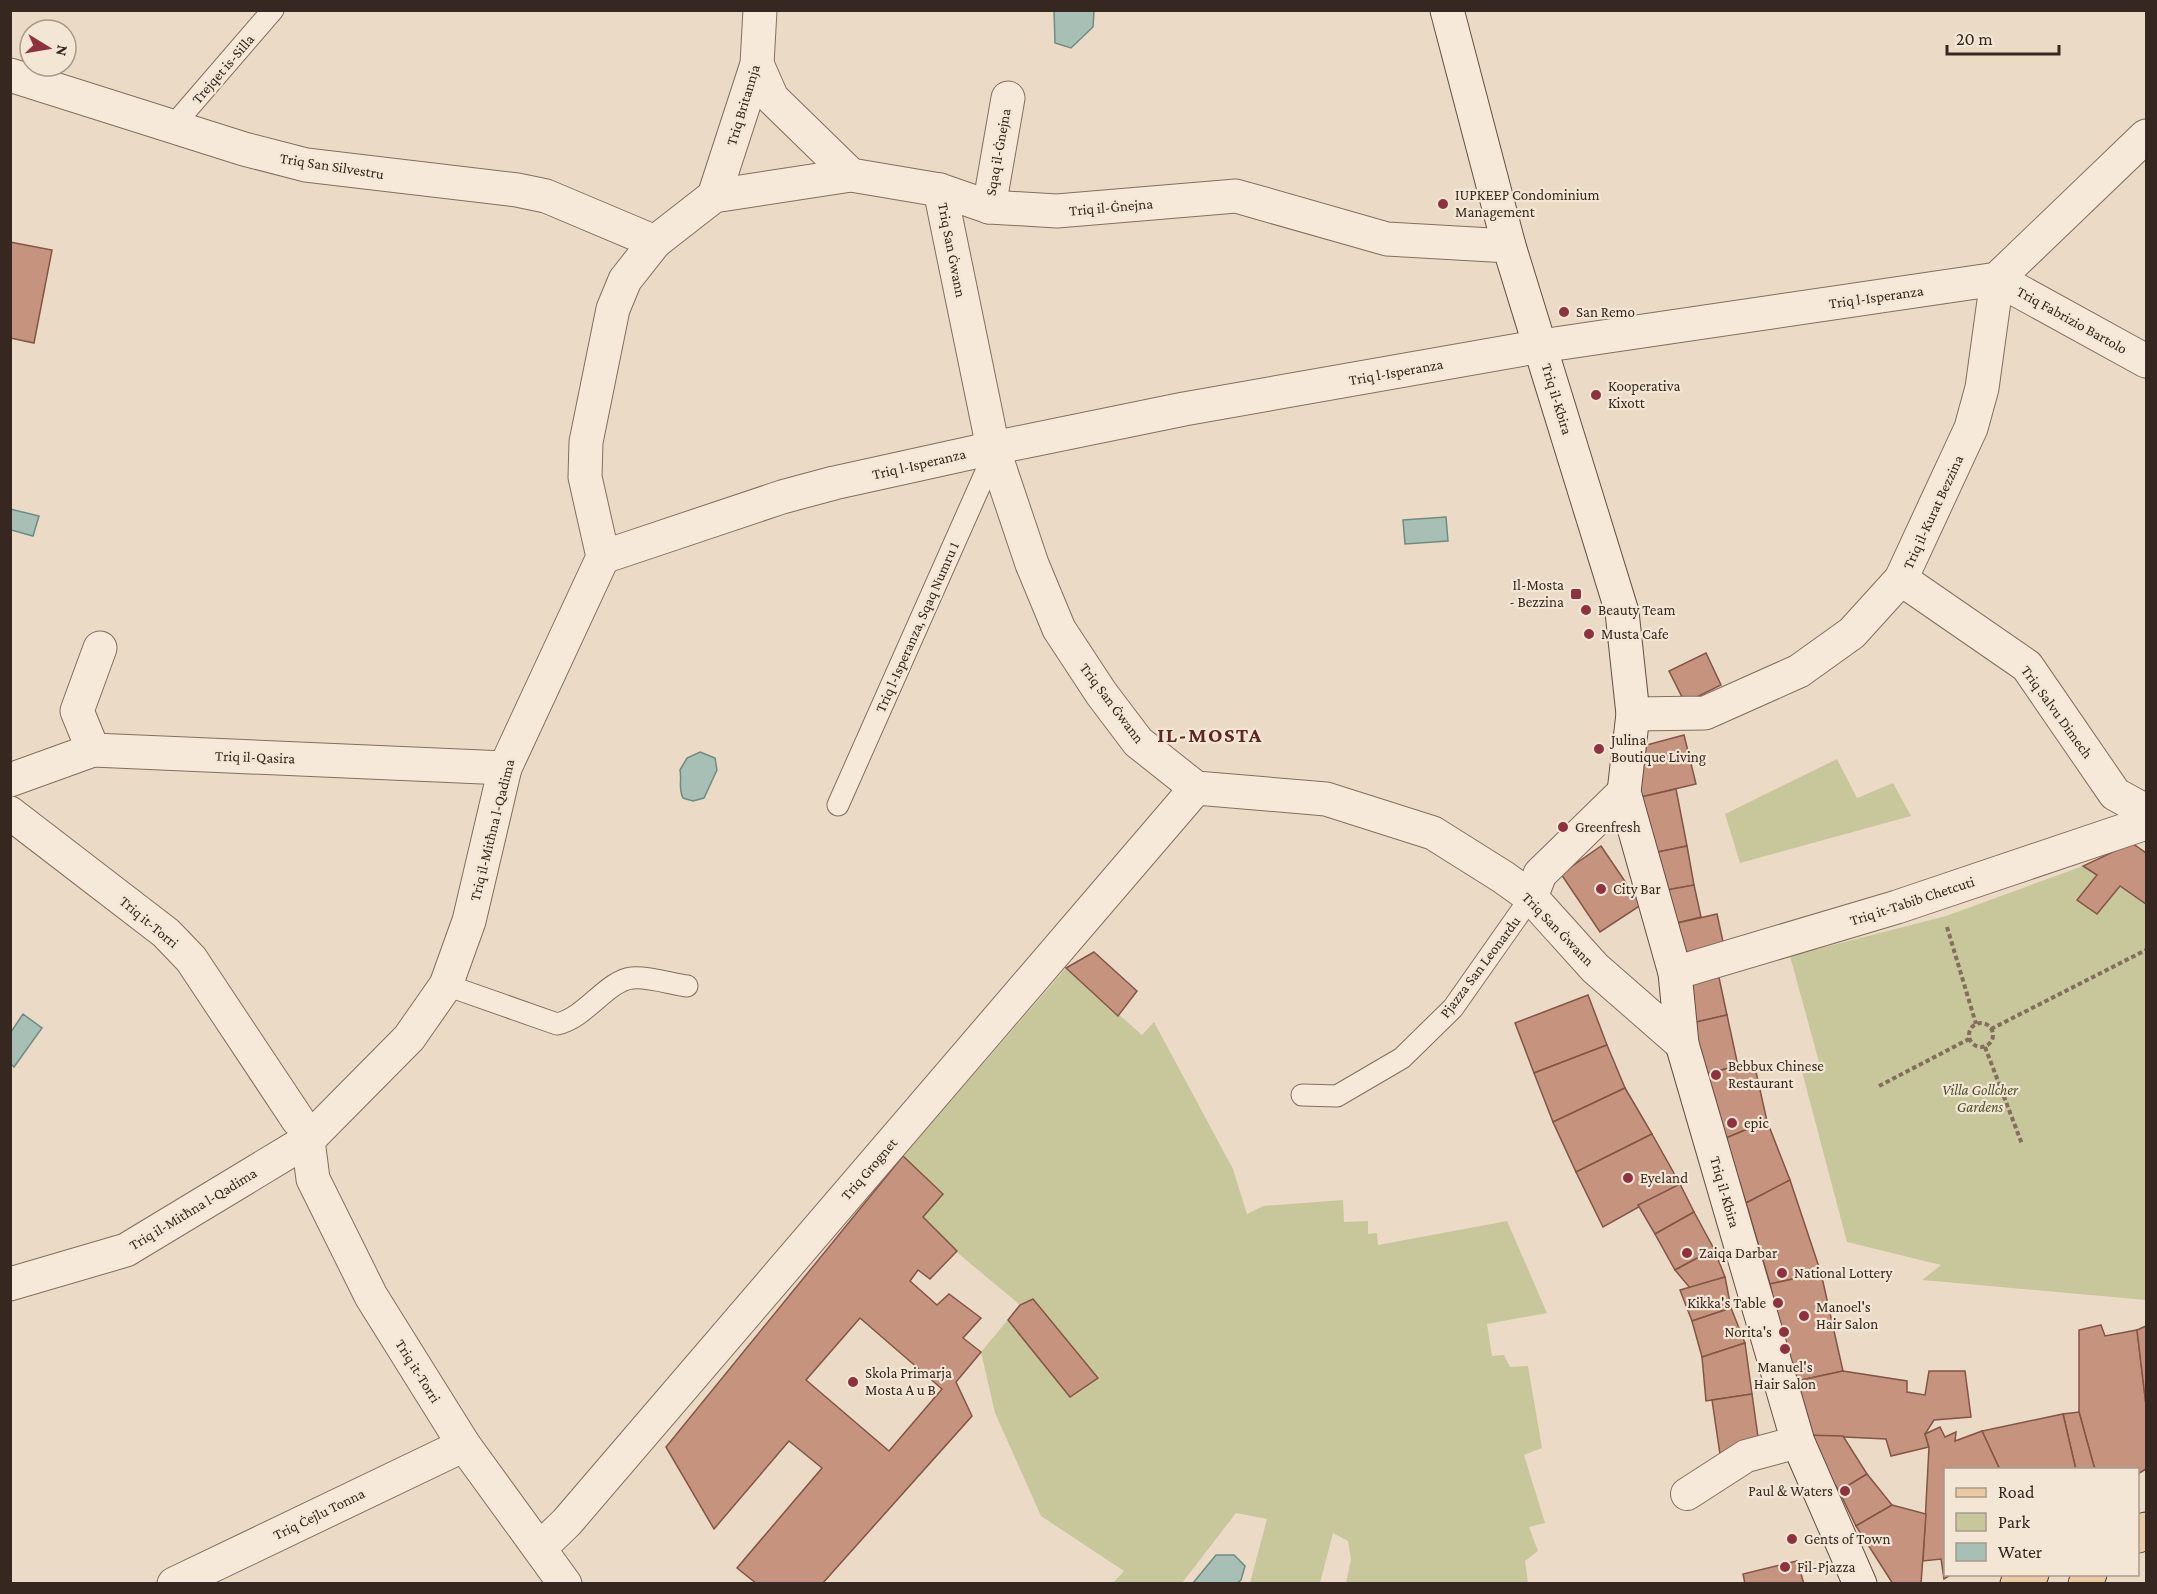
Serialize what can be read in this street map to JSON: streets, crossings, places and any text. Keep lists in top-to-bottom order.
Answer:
{
  "streets": {
    "street": [
      "Triq Britannja",
      "Sqaq il-Ġnejna",
      "Triq San Silvestru",
      "Triq il-Ġnejna",
      "Triq San Ġwann",
      "Triq l-Isperanza",
      "Triq Fabrizio Bartolo",
      "Triq il-Kbira",
      "Triq il-Kurat Bezzina",
      "Triq Salvu Dimech",
      "Triq il-Qasira",
      "Triq il-Mitħna l-Qadima",
      "Triq it-Tabib Chetcuti",
      "Triq it-Torri",
      "Triq Grognet",
      "Triq Ċejlu Tonna"
    ],
    "lane": ["Trejqet is-Silla", "Triq l-Isperanza, Sqaq Numru 1", "Pjazza San Leonardu"]
  },
  "crossings": [
    ["Trejqet is-Silla", "Triq San Silvestru"],
    ["Triq Britannja", "Triq il-Ġnejna"],
    ["Sqaq il-Ġnejna", "Triq il-Ġnejna"],
    ["Triq il-Ġnejna", "Triq San Ġwann"],
    ["Triq il-Ġnejna", "Triq il-Kbira"],
    ["Triq San Ġwann", "Triq l-Isperanza"],
    ["Triq San Ġwann", "Triq il-Kbira"],
    ["Triq San Ġwann", "Triq l-Isperanza, Sqaq Numru 1"],
    ["Triq San Ġwann", "Pjazza San Leonardu"],
    ["Triq San Ġwann", "Triq Grognet"],
    ["Triq l-Isperanza", "Triq Fabrizio Bartolo"],
    ["Triq l-Isperanza", "Triq il-Kbira"],
    ["Triq l-Isperanza", "Triq il-Kurat Bezzina"],
    ["Triq l-Isperanza", "Triq l-Isperanza, Sqaq Numru 1"],
    ["Triq l-Isperanza", "Triq il-Mitħna l-Qadima"],
    ["Triq Fabrizio Bartolo", "Triq il-Kurat Bezzina"],
    ["Triq il-Kbira", "Triq il-Kurat Bezzina"],
    ["Triq il-Kbira", "Triq it-Tabib Chetcuti"],
    ["Triq il-Kurat Bezzina", "Triq Salvu Dimech"],
    ["Triq il-Qasira", "Triq il-Mitħna l-Qadima"],
    ["Triq il-Mitħna l-Qadima", "Triq it-Torri"],
    ["Triq it-Torri", "Triq Grognet"],
    ["Triq it-Torri", "Triq Ċejlu Tonna"]
  ],
  "districts": ["IL-MOSTA"],
  "parks": ["Villa Gollcher Gardens"],
  "places": {
    "other": [
      "IUPKEEP Condominium Management",
      "San Remo",
      "Kooperativa Kixott",
      "Beauty Team",
      "Musta Cafe",
      "Julina Boutique Living",
      "Greenfresh",
      "City Bar",
      "Bebbux Chinese Restaurant",
      "epic",
      "Eyeland",
      "Zaiqa Darbar",
      "National Lottery",
      "Kikka's Table",
      "Manoel's Hair Salon",
      "Norita's",
      "Manuel's Hair Salon",
      "Skola Primarja Mosta A u B",
      "Paul & Waters",
      "Gents of Town",
      "Fil-Pjazza"
    ],
    "transit": ["Il-Mosta - Bezzina"]
  },
  "legend": ["Road", "Park", "Water"],
  "scale_bar": "20 m",
  "north": "right"
}
